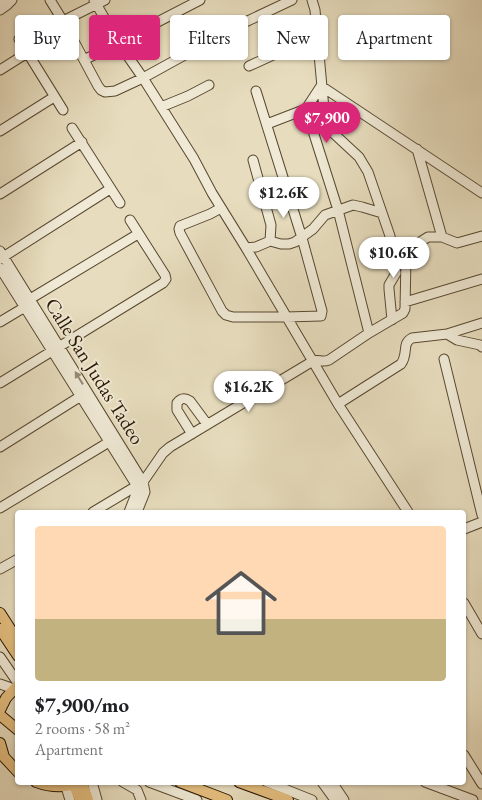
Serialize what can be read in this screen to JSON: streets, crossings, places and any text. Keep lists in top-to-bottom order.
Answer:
{
  "streets": {
    "street": ["Calle San Judas Tadeo"]
  },
  "page": {
    "chip": [
      "Buy",
      "Rent",
      "Filters",
      "New",
      "Apartment"
    ],
    "price": [
      "$7,900",
      "$12.6K",
      "$10.6K",
      "$16.2K"
    ],
    "list": [
      {
        "name": "$7,900/mo",
        "note": "2 rooms · 58 m² · Apartment"
      }
    ]
  }
}
